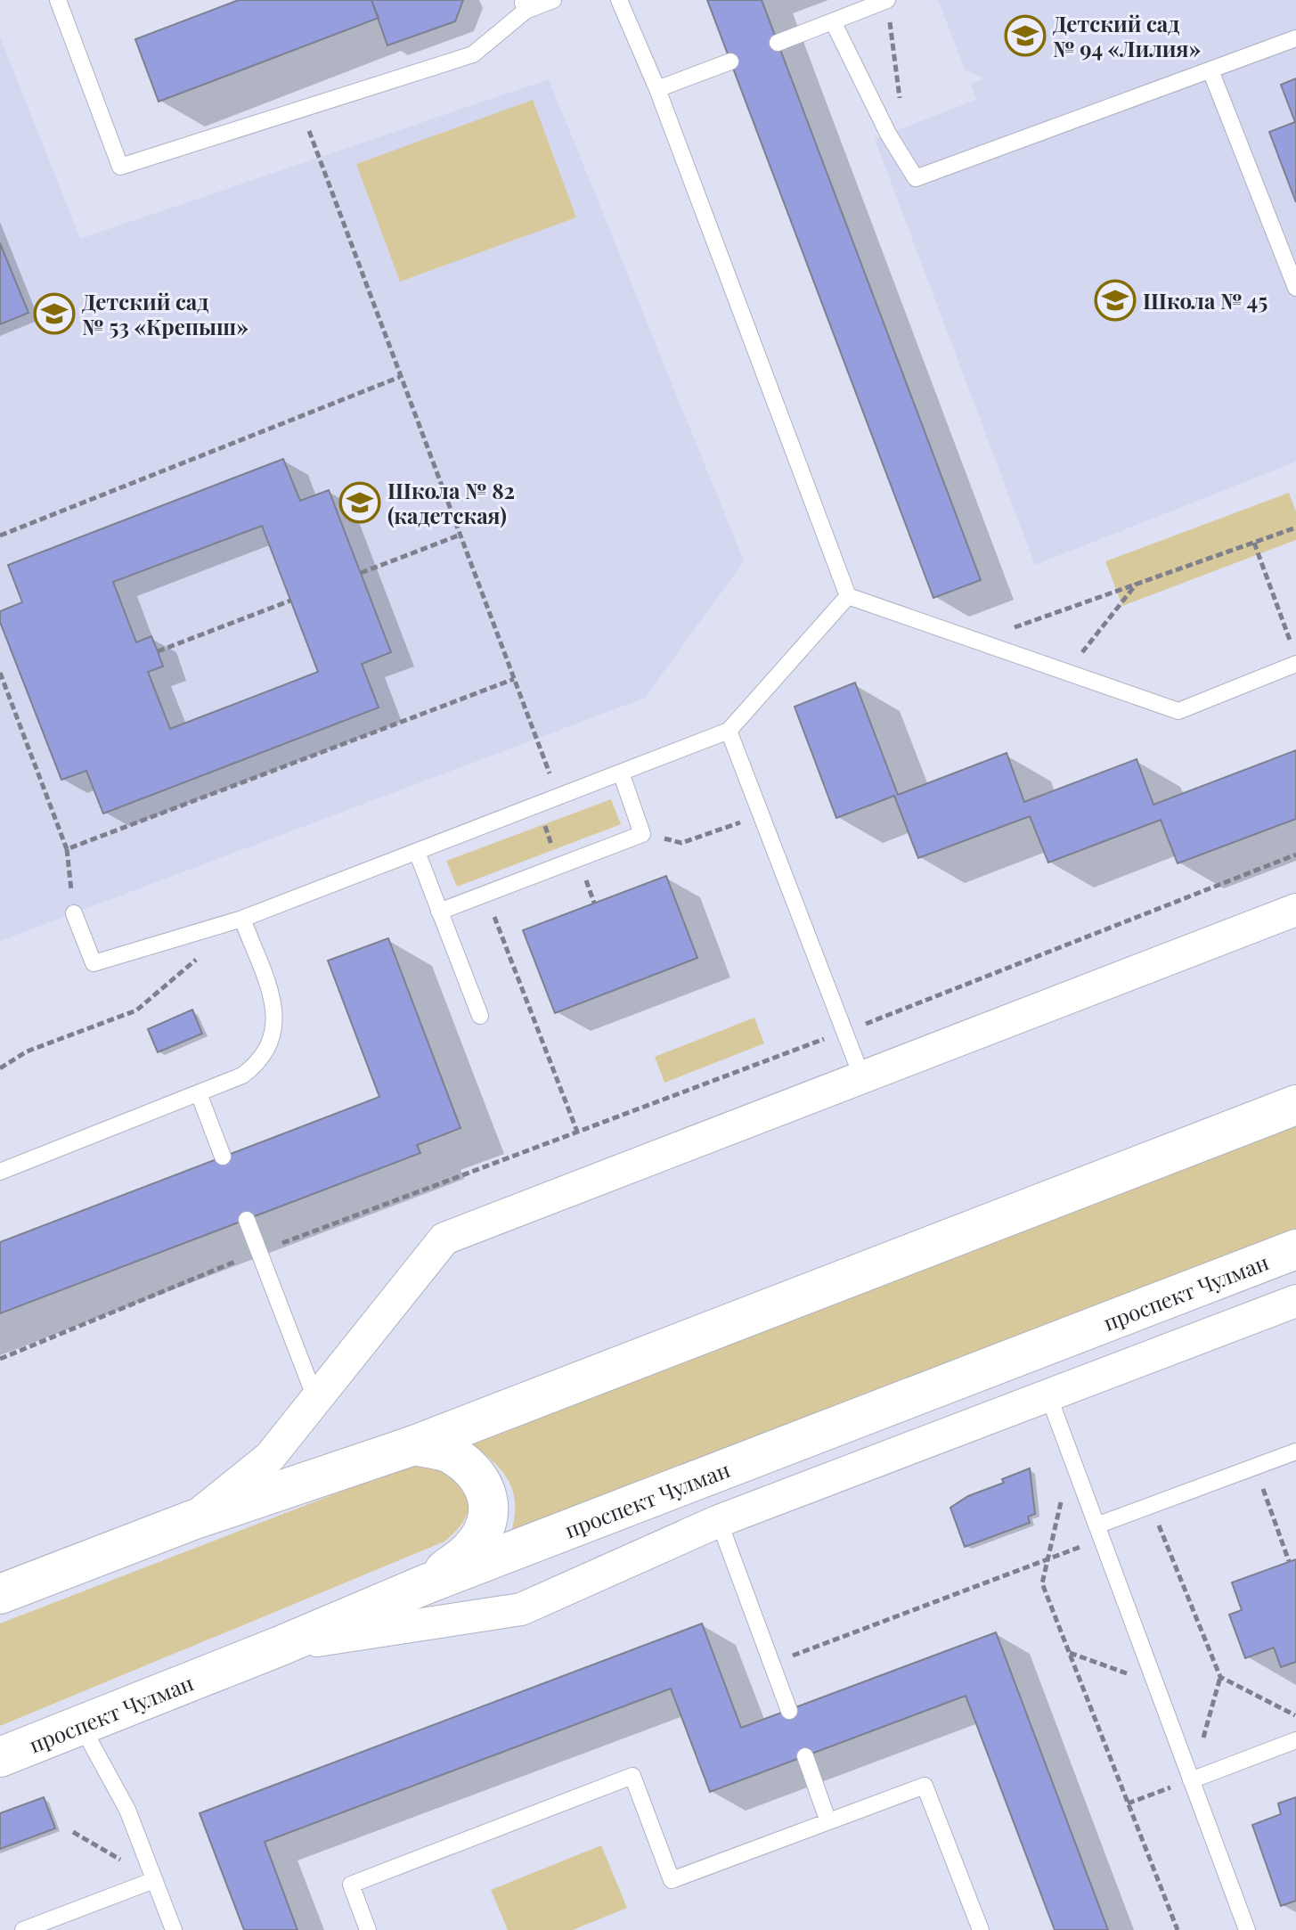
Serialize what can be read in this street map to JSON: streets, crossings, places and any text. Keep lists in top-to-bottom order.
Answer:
{
  "streets": {
    "main road": ["проспект Чулман"]
  },
  "places": {
    "school or university": [
      "Детский сад № 94 «Лилия»",
      "Школа № 45",
      "Детский сад № 53 «Крепыш»",
      "Школа № 82 (кадетская)"
    ]
  }
}
